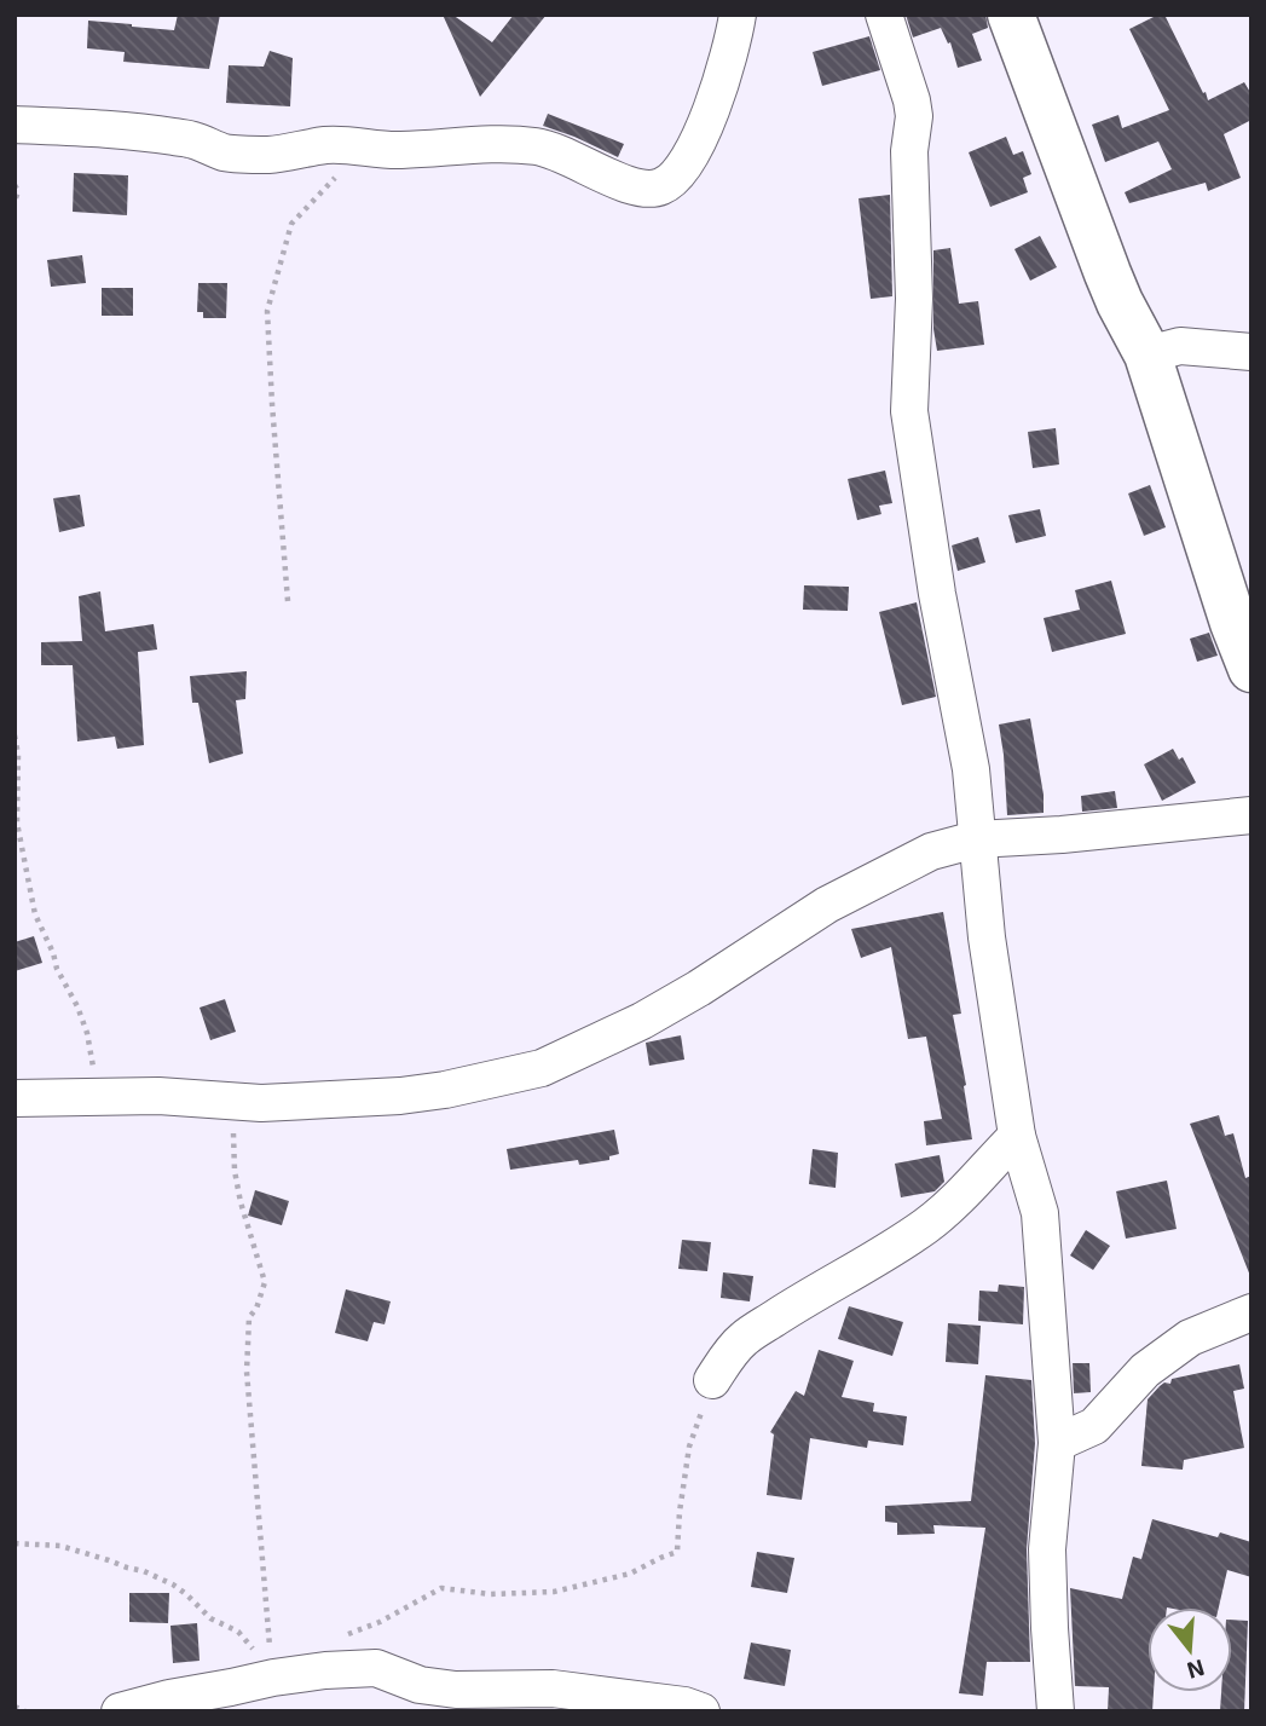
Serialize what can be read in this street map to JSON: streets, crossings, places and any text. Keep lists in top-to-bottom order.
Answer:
{
  "north": "bottom"
}
